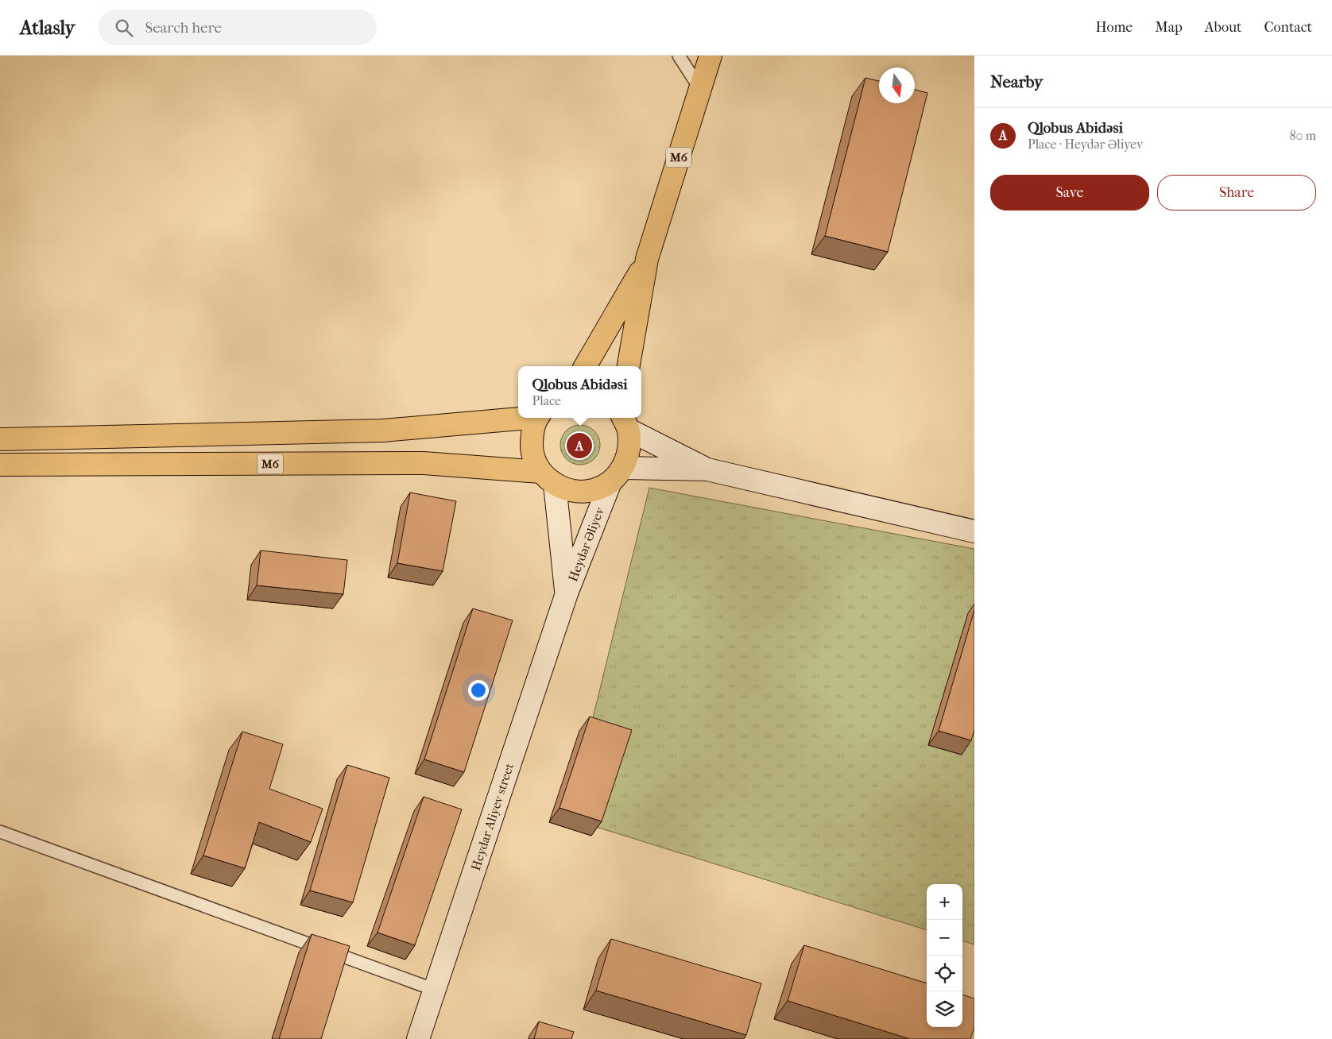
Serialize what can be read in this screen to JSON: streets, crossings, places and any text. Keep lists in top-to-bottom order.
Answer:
{
  "streets": {
    "highway": ["M6"],
    "main road": ["Heydər Əliyev", "Heydar Aliyev street"]
  },
  "crossings": [
    ["M6", "Heydər Əliyev"],
    ["Heydər Əliyev", "Heydar Aliyev street"]
  ],
  "north": "bottom",
  "page": {
    "header": "Atlasly",
    "search": "Search here",
    "nav": [
      "Home",
      "Map",
      "About",
      "Contact"
    ],
    "heading": "Nearby",
    "list": [
      {
        "mark": "A",
        "name": "Qlobus Abidəsi",
        "note": "Place · Heydər Əliyev",
        "value": "80 m"
      }
    ],
    "buttons": ["Save", "Share"],
    "popup": ["Qlobus Abidəsi", "Place"],
    "pins": "A",
    "map_buttons": ["+", "−"]
  }
}
